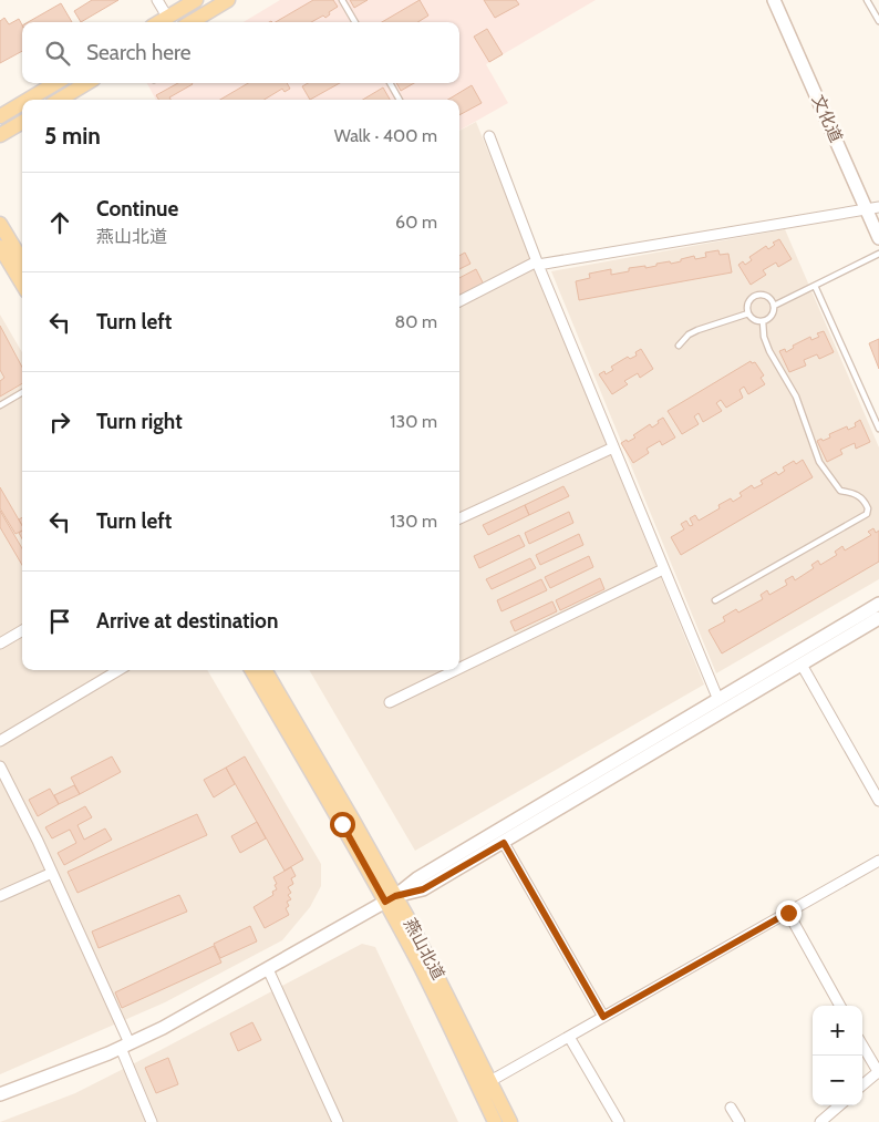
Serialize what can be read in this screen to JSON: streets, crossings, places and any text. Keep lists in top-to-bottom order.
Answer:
{
  "streets": {
    "main road": ["文化道", "燕山北道"]
  },
  "page": {
    "search": "Search here",
    "heading": ["5 min", "Walk · 400 m"],
    "list": [
      ["Continue", "燕山北道", "60 m"],
      ["Turn left", "80 m"],
      ["Turn right", "130 m"],
      ["Turn left", "130 m"],
      "Arrive at destination"
    ],
    "map_buttons": ["+", "−"]
  }
}
